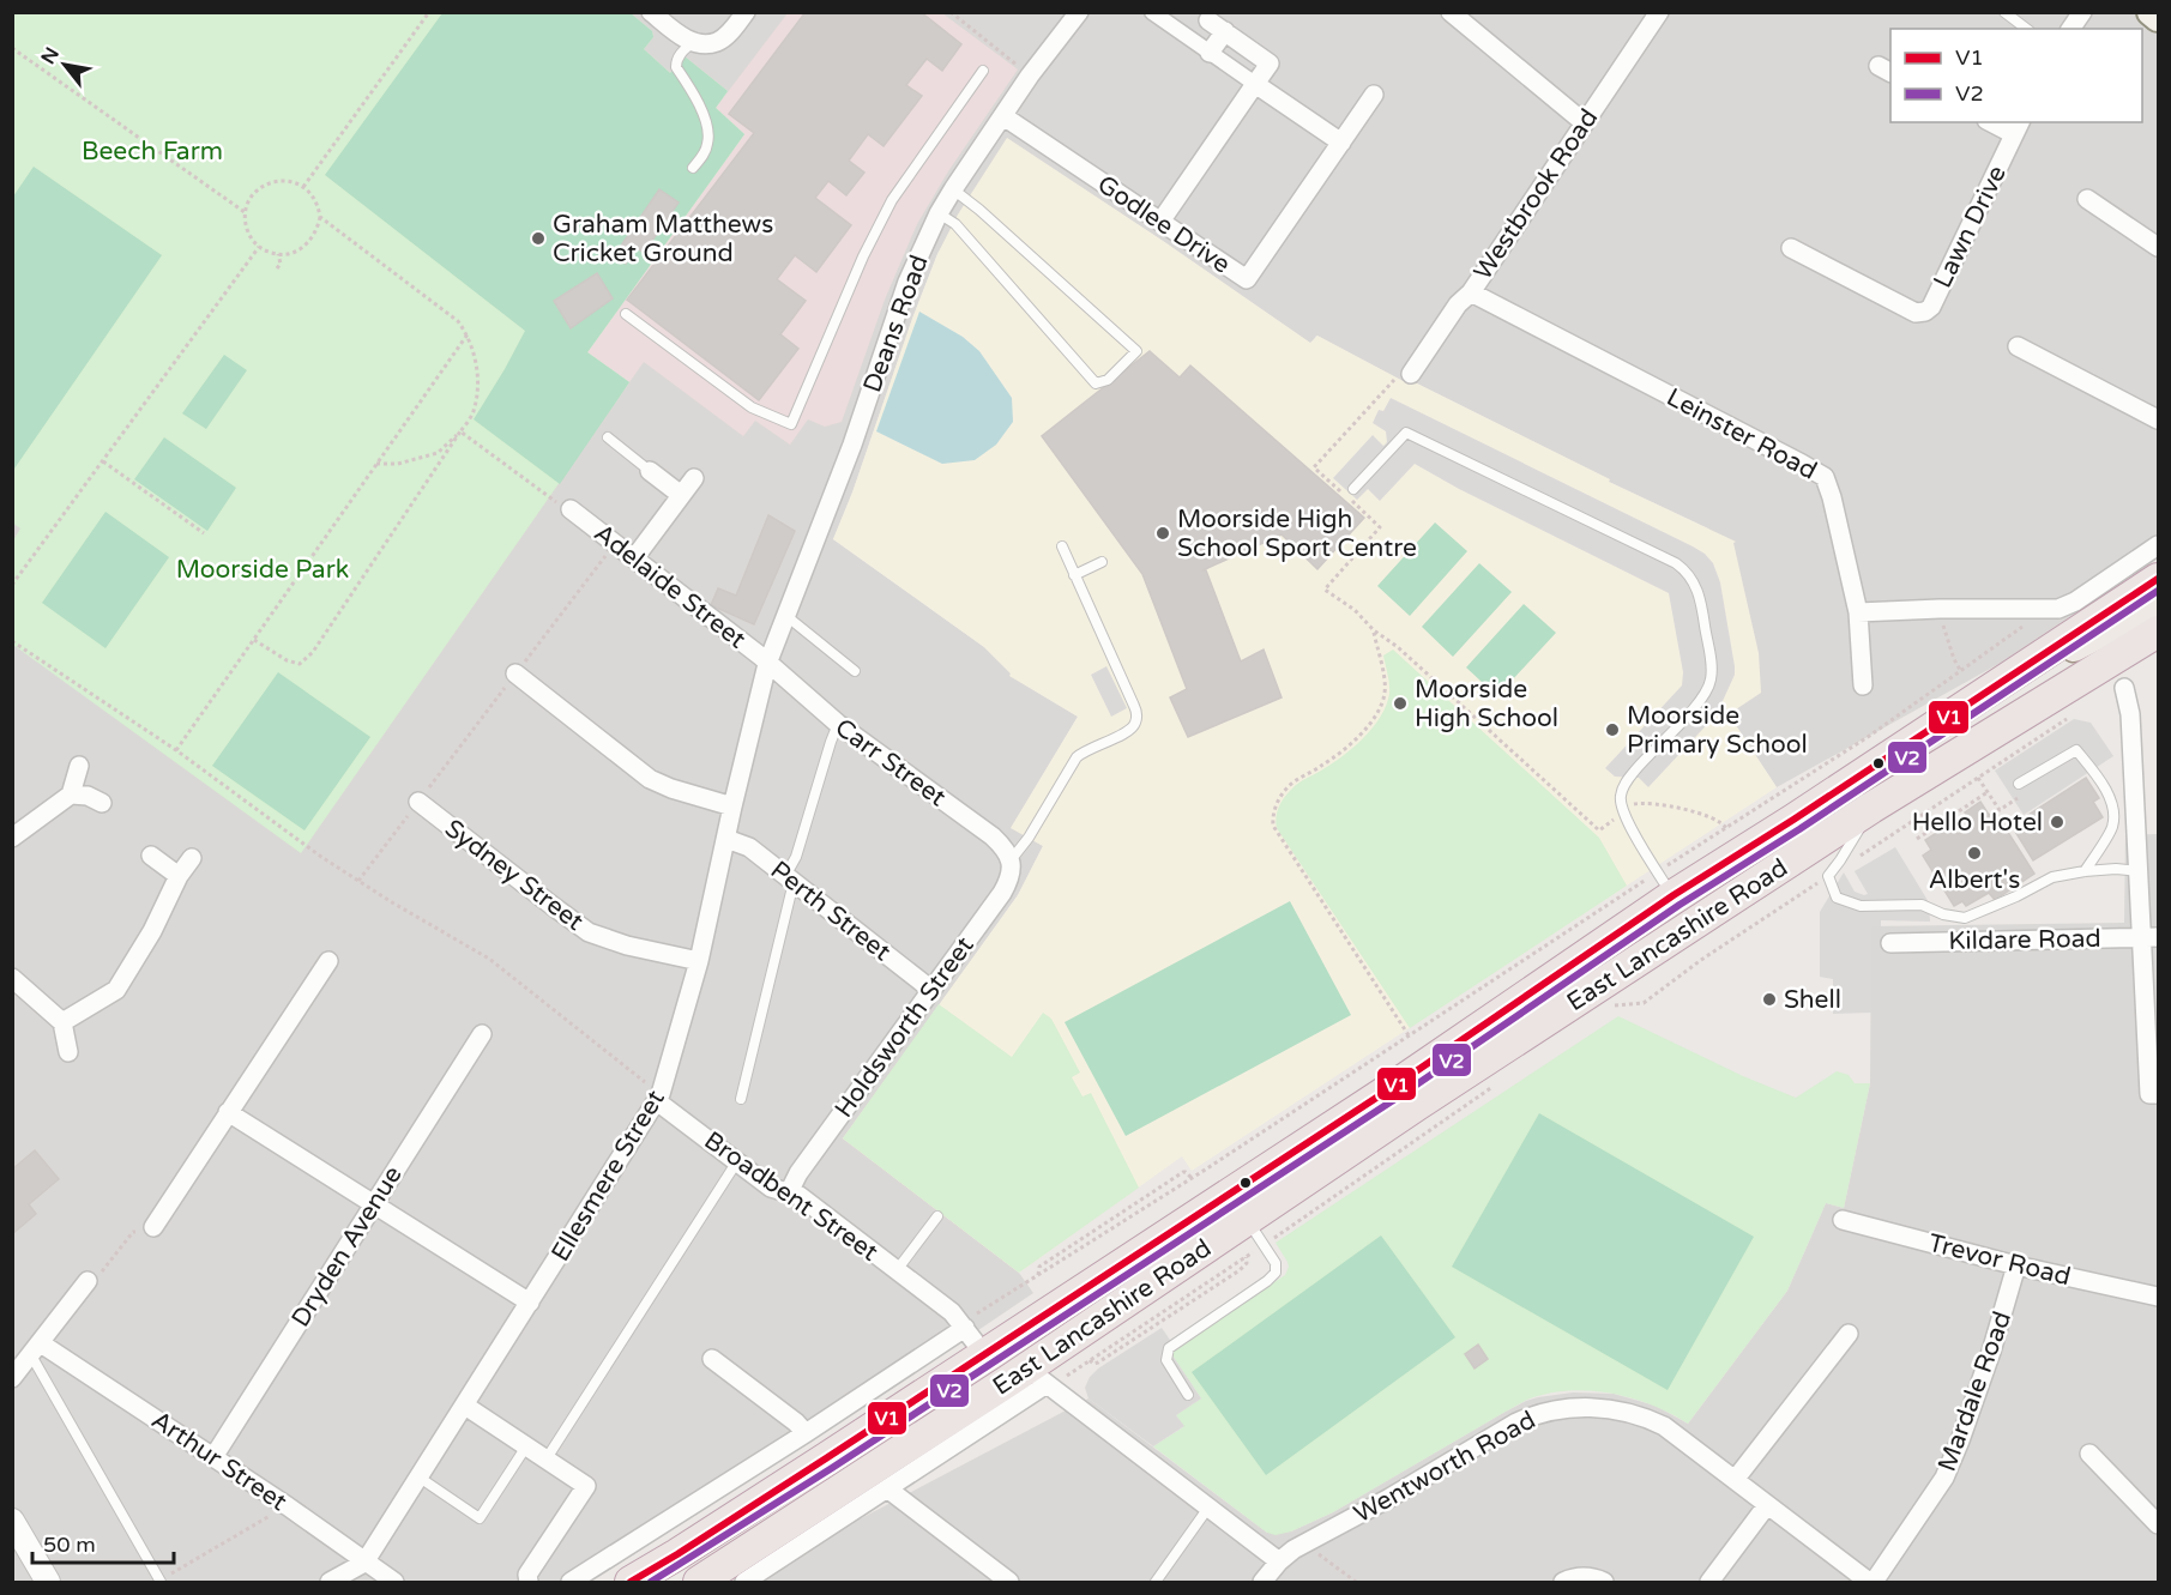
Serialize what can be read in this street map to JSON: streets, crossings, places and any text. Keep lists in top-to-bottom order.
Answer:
{
  "streets": {
    "highway": ["East Lancashire Road"],
    "street": [
      "Westbrook Road",
      "Godlee Drive",
      "Lawn Drive",
      "Deans Road",
      "Leinster Road",
      "Adelaide Street",
      "Carr Street",
      "Sydney Street",
      "Perth Street",
      "Kildare Road",
      "Holdsworth Street",
      "Ellesmere Street",
      "Broadbent Street",
      "Dryden Avenue",
      "Trevor Road",
      "Mardale Road",
      "Arthur Street",
      "Wentworth Road"
    ]
  },
  "crossings": [
    ["Westbrook Road", "Leinster Road"],
    ["Godlee Drive", "Deans Road"],
    ["Deans Road", "Adelaide Street"],
    ["Deans Road", "Carr Street"],
    ["Deans Road", "Ellesmere Street"],
    ["Adelaide Street", "Carr Street"],
    ["Adelaide Street", "Ellesmere Street"],
    ["Carr Street", "Holdsworth Street"],
    ["Carr Street", "Ellesmere Street"],
    ["Sydney Street", "Ellesmere Street"],
    ["Perth Street", "Holdsworth Street"],
    ["Perth Street", "Ellesmere Street"],
    ["East Lancashire Road", "Broadbent Street"],
    ["Holdsworth Street", "Broadbent Street"],
    ["Ellesmere Street", "Broadbent Street"],
    ["Ellesmere Street", "Arthur Street"],
    ["Dryden Avenue", "Arthur Street"],
    ["Trevor Road", "Mardale Road"],
    ["Mardale Road", "Wentworth Road"]
  ],
  "parks": ["Beech Farm", "Moorside Park"],
  "places": [
    "Graham Matthews Cricket Ground",
    "Moorside High School Sport Centre",
    "Moorside High School",
    "Moorside Primary School",
    "Hello Hotel",
    "Albert's",
    "Shell"
  ],
  "lines": ["transit line V1", "transit line V2"],
  "legend": ["V1", "V2"],
  "scale_bar": "50 m",
  "north": "top left"
}
